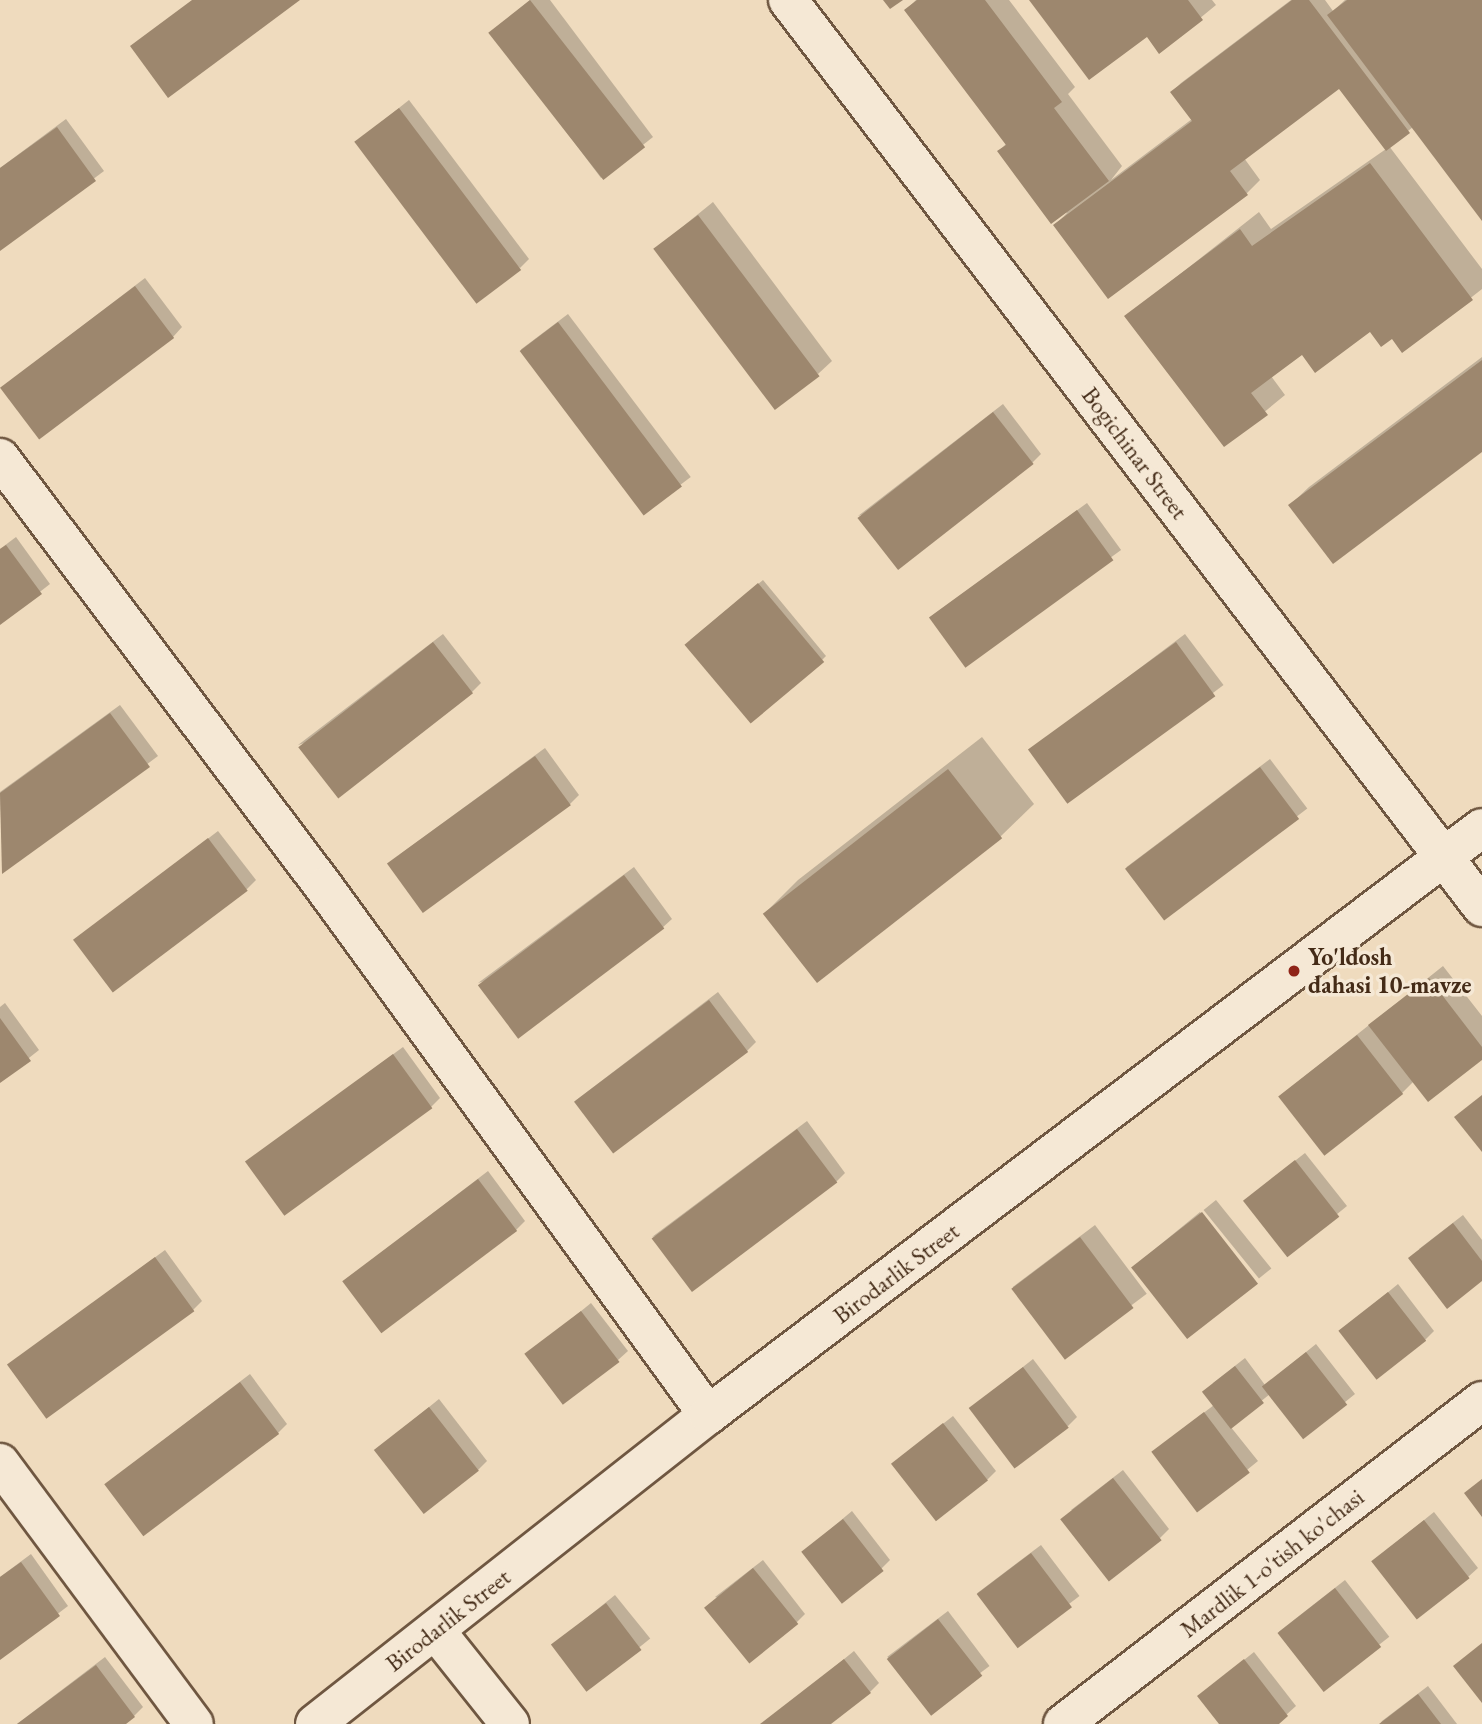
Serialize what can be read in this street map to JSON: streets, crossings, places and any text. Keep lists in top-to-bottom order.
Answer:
{
  "streets": {
    "street": ["Bogichinar Street", "Birodarlik Street", "Mardlik 1-o'tish ko'chasi"]
  },
  "crossings": [
    ["Bogichinar Street", "Birodarlik Street"]
  ],
  "places": ["Yo'ldosh dahasi 10-mavze"]
}
